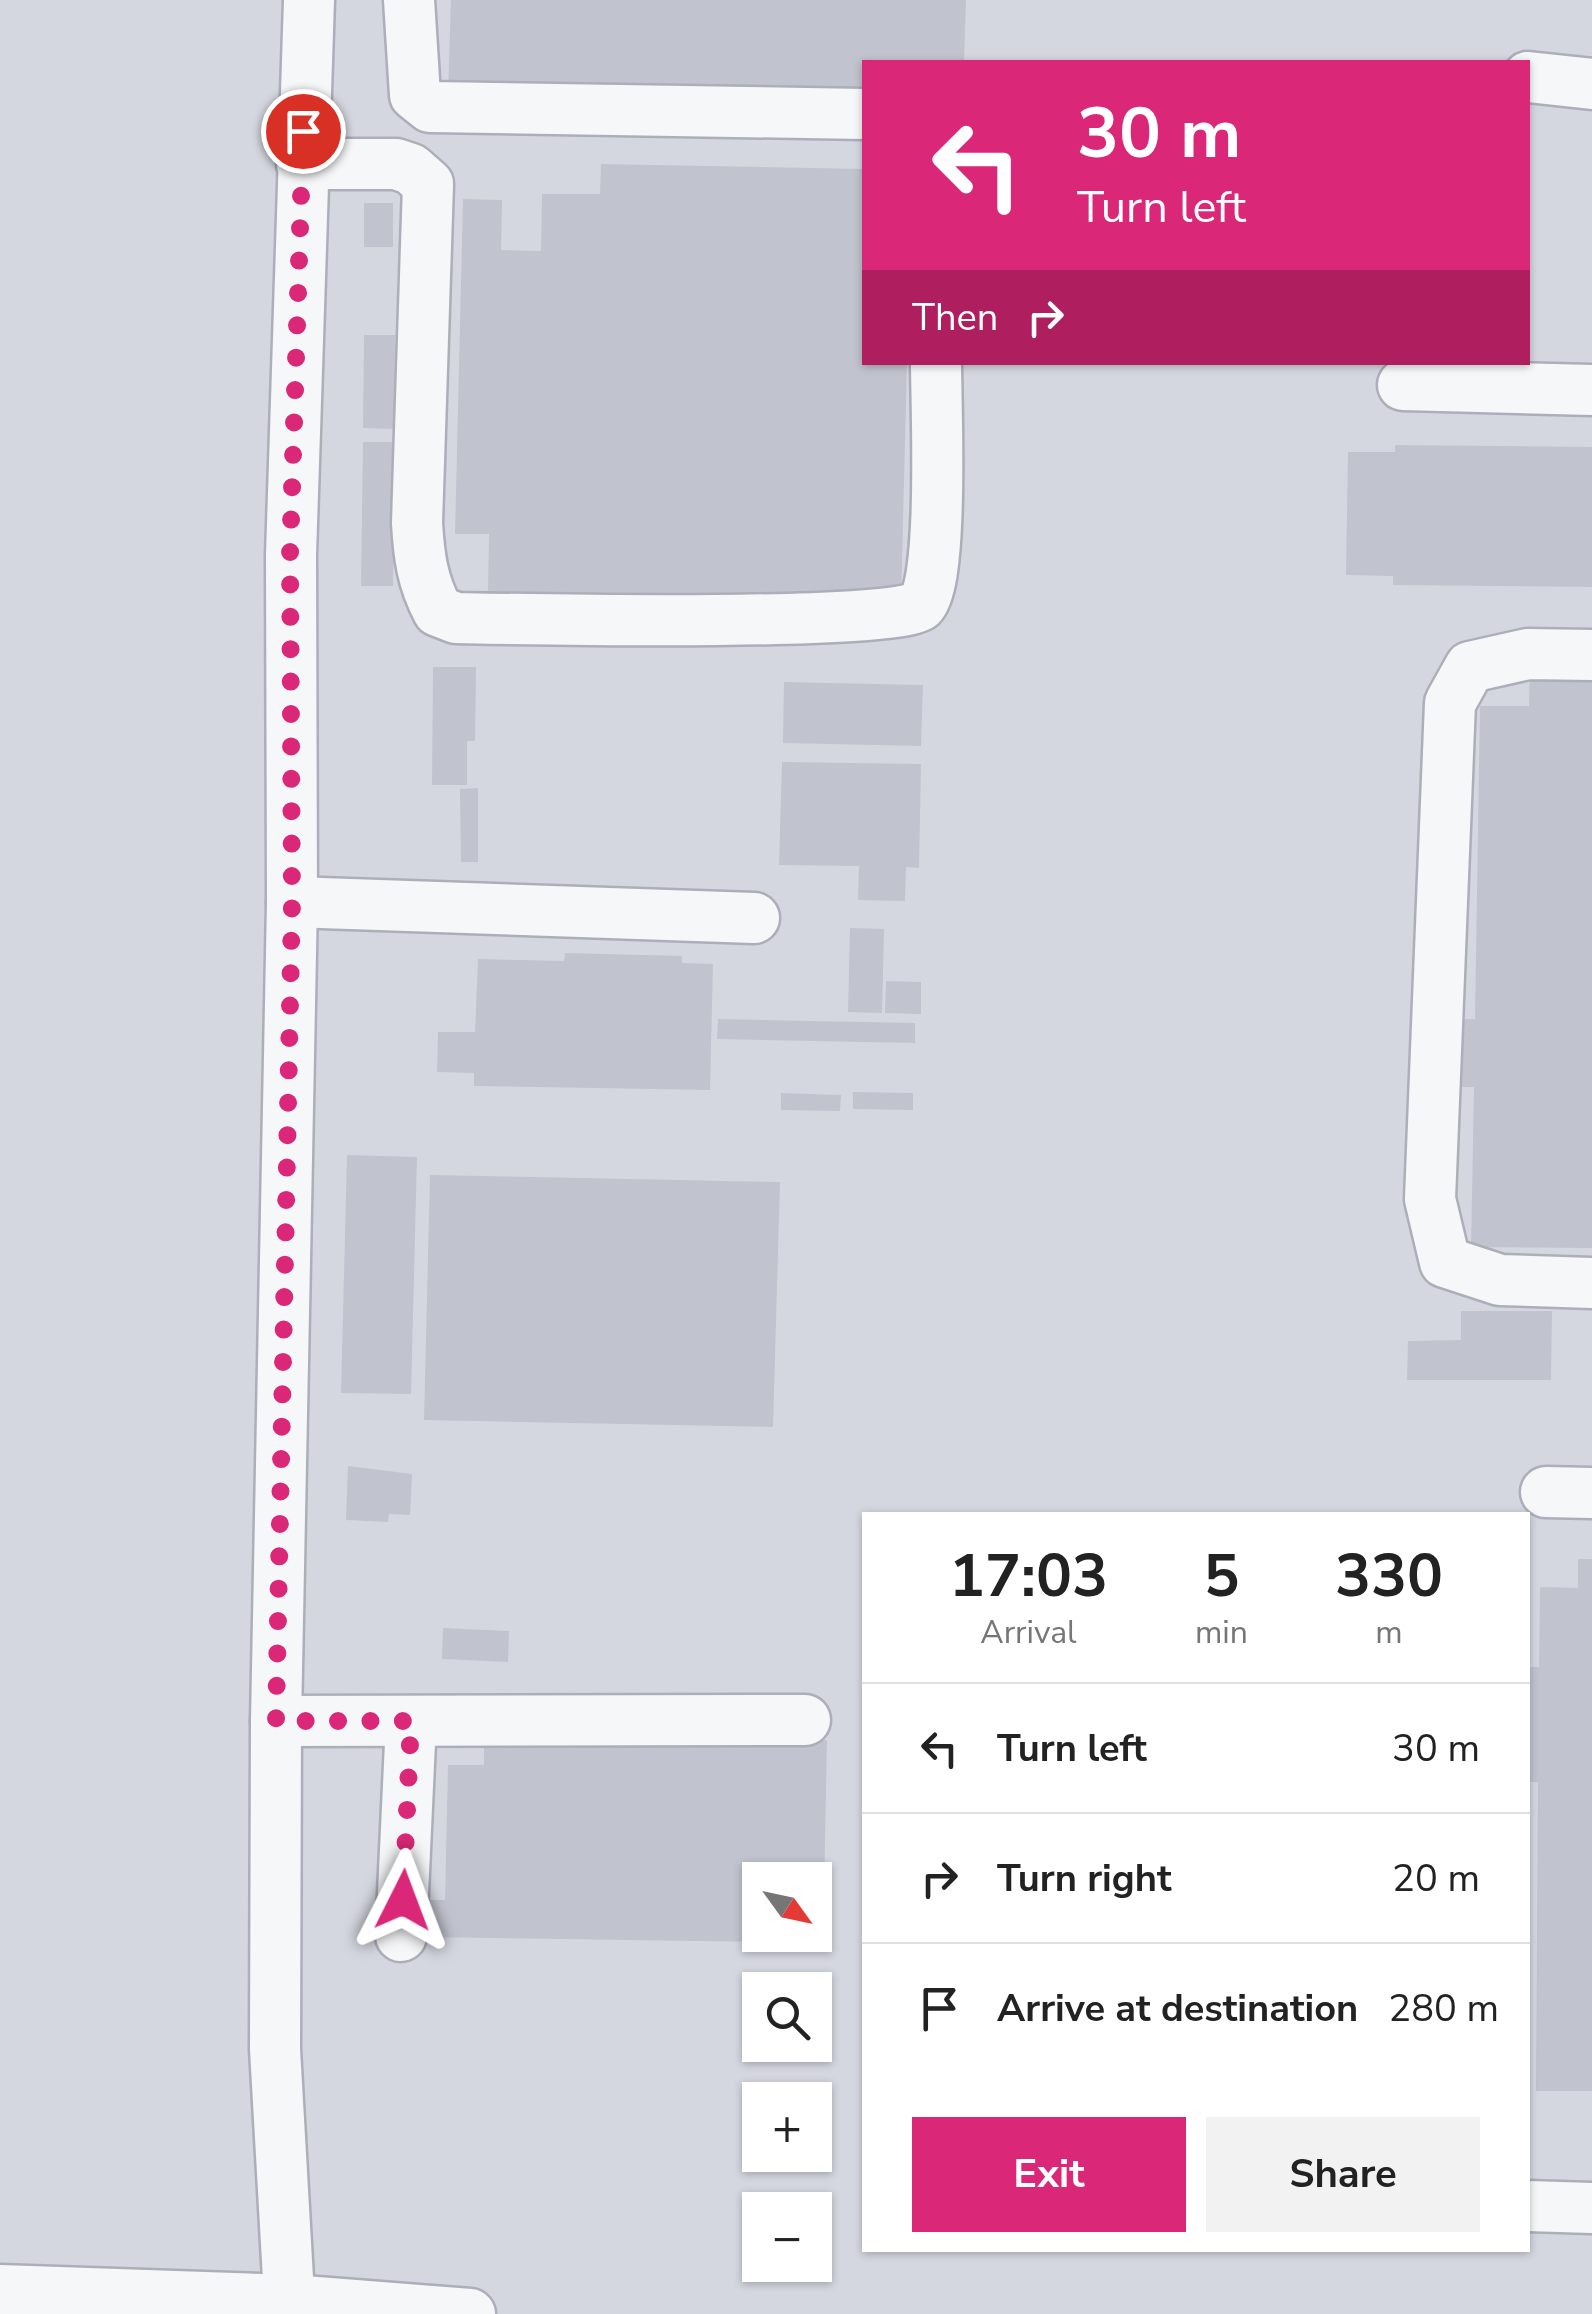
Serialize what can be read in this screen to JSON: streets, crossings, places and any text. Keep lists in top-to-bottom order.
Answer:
{
  "north": "bottom right",
  "page": {
    "turn": ["30 m", "Turn left"],
    "then": "Then",
    "eta": [
      "17:03",
      "Arrival",
      "5",
      "min",
      "330",
      "m"
    ],
    "list": [
      {
        "name": "Turn left",
        "value": "30 m"
      },
      {
        "name": "Turn right",
        "value": "20 m"
      },
      {
        "name": "Arrive at destination",
        "value": "280 m"
      }
    ],
    "map_buttons": ["+", "−"],
    "buttons": ["Exit", "Share"]
  }
}
